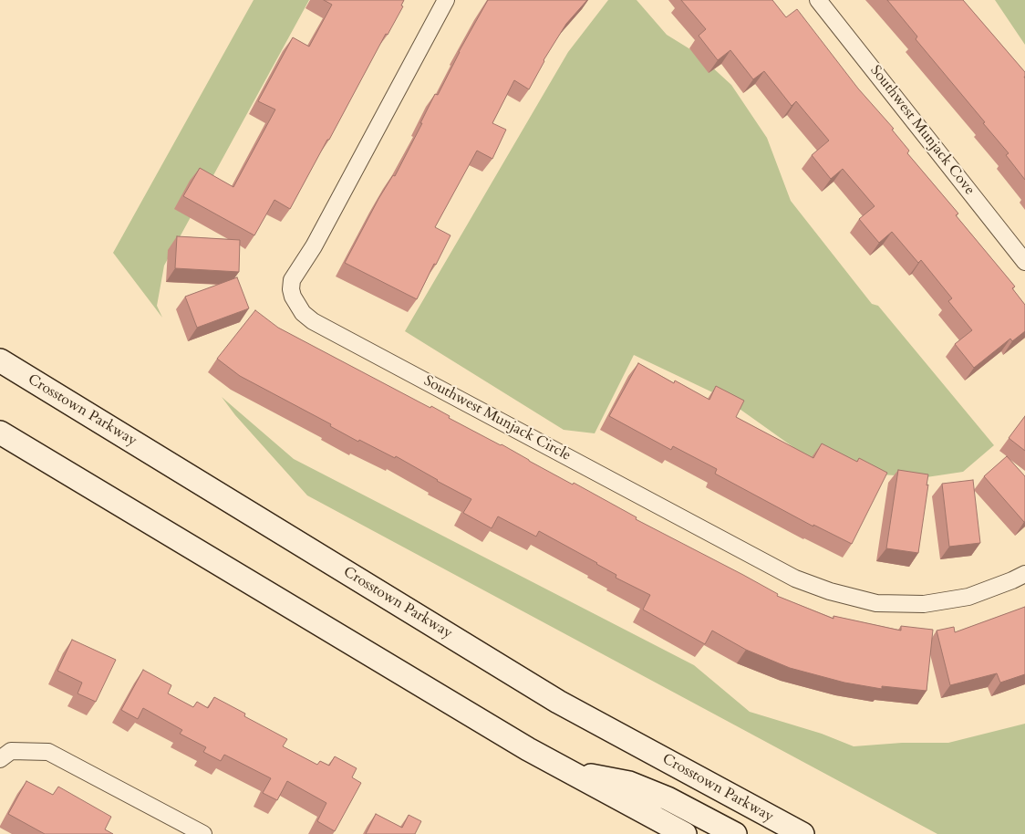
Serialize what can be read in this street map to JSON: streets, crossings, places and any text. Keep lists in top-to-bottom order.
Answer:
{
  "streets": {
    "main road": ["Crosstown Parkway"],
    "street": ["Southwest Munjack Cove", "Southwest Munjack Circle"]
  }
}
